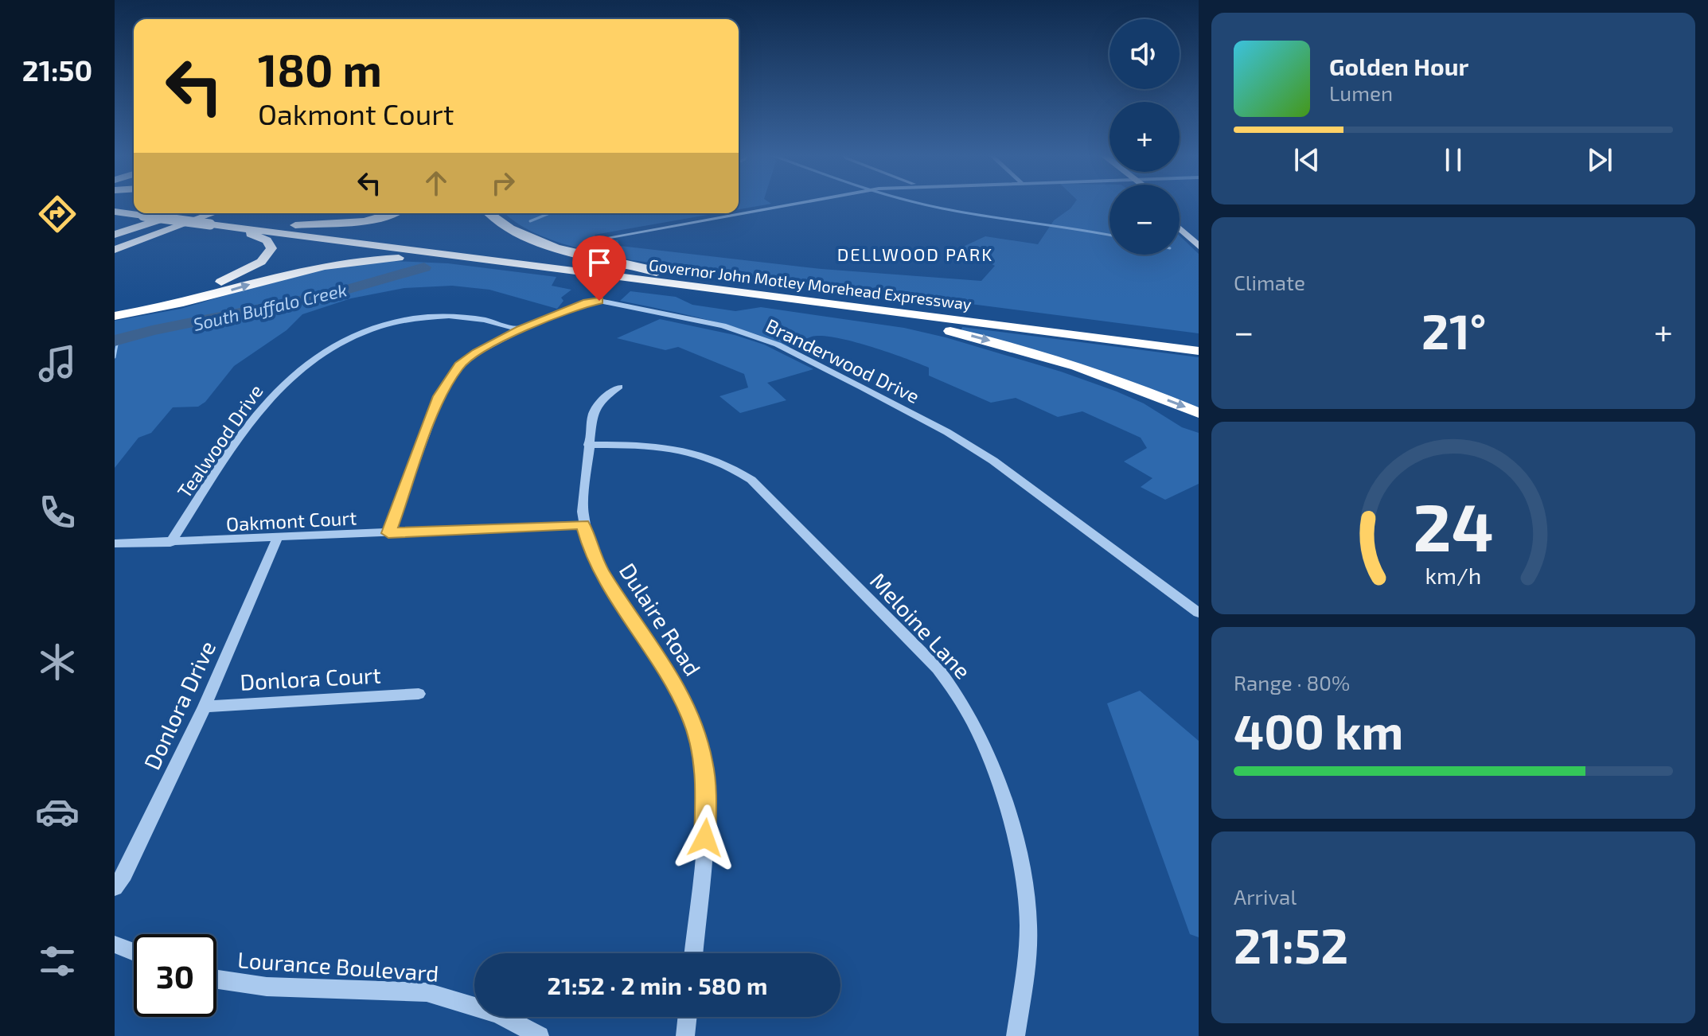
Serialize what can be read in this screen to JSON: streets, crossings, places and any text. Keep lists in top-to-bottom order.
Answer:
{
  "streets": {
    "highway": ["Governor John Motley Morehead Expressway"],
    "street": [
      "Branderwood Drive",
      "Tealwood Drive",
      "Oakmont Court",
      "Dulaire Road",
      "Meloine Lane",
      "Donlora Court",
      "Donlora Drive",
      "Lourance Boulevard"
    ]
  },
  "crossings": [
    ["Branderwood Drive", "Tealwood Drive"],
    ["Branderwood Drive", "Oakmont Court"],
    ["Tealwood Drive", "Oakmont Court"],
    ["Oakmont Court", "Dulaire Road"],
    ["Oakmont Court", "Donlora Drive"],
    ["Dulaire Road", "Meloine Lane"],
    ["Donlora Court", "Donlora Drive"]
  ],
  "districts": ["DELLWOOD PARK"],
  "water": ["South Buffalo Creek"],
  "page": {
    "tabs": "21:50",
    "map_buttons": ["+", "−"],
    "turn": ["180 m", "Oakmont Court"],
    "song": ["Golden Hour", "Lumen"],
    "tile": [
      "Climate",
      ["Range · 80%", "400 km"],
      ["Arrival", "21:52"]
    ],
    "heat": ["−", "21°", "+"],
    "limit": "30",
    "trip": "21:52 · 2 min · 580 m",
    "gauge": ["24", "km/h"]
  }
}
